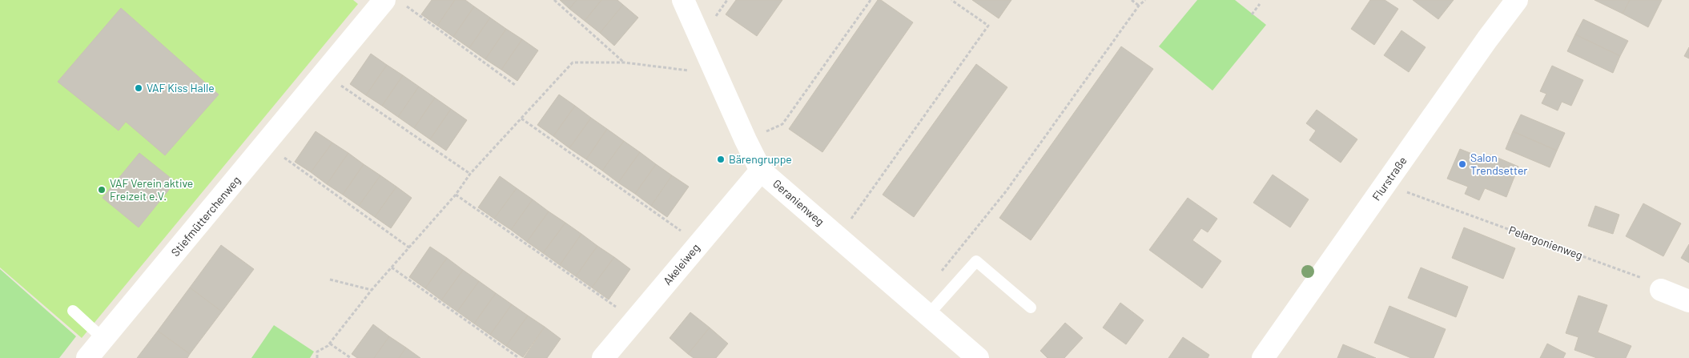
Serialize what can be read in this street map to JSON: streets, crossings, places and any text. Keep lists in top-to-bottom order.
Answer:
{
  "streets": {
    "street": [
      "Flurstraße",
      "Geranienweg",
      "Stiefmütterchenweg",
      "Akeleiweg"
    ],
    "path": ["Pelargonienweg"]
  },
  "crossings": [
    ["Geranienweg", "Akeleiweg"]
  ],
  "places": [
    "VAF Kiss Halle",
    "Bärengruppe",
    "Salon Trendsetter",
    "VAF Verein aktive Freizeit e.V."
  ]
}
